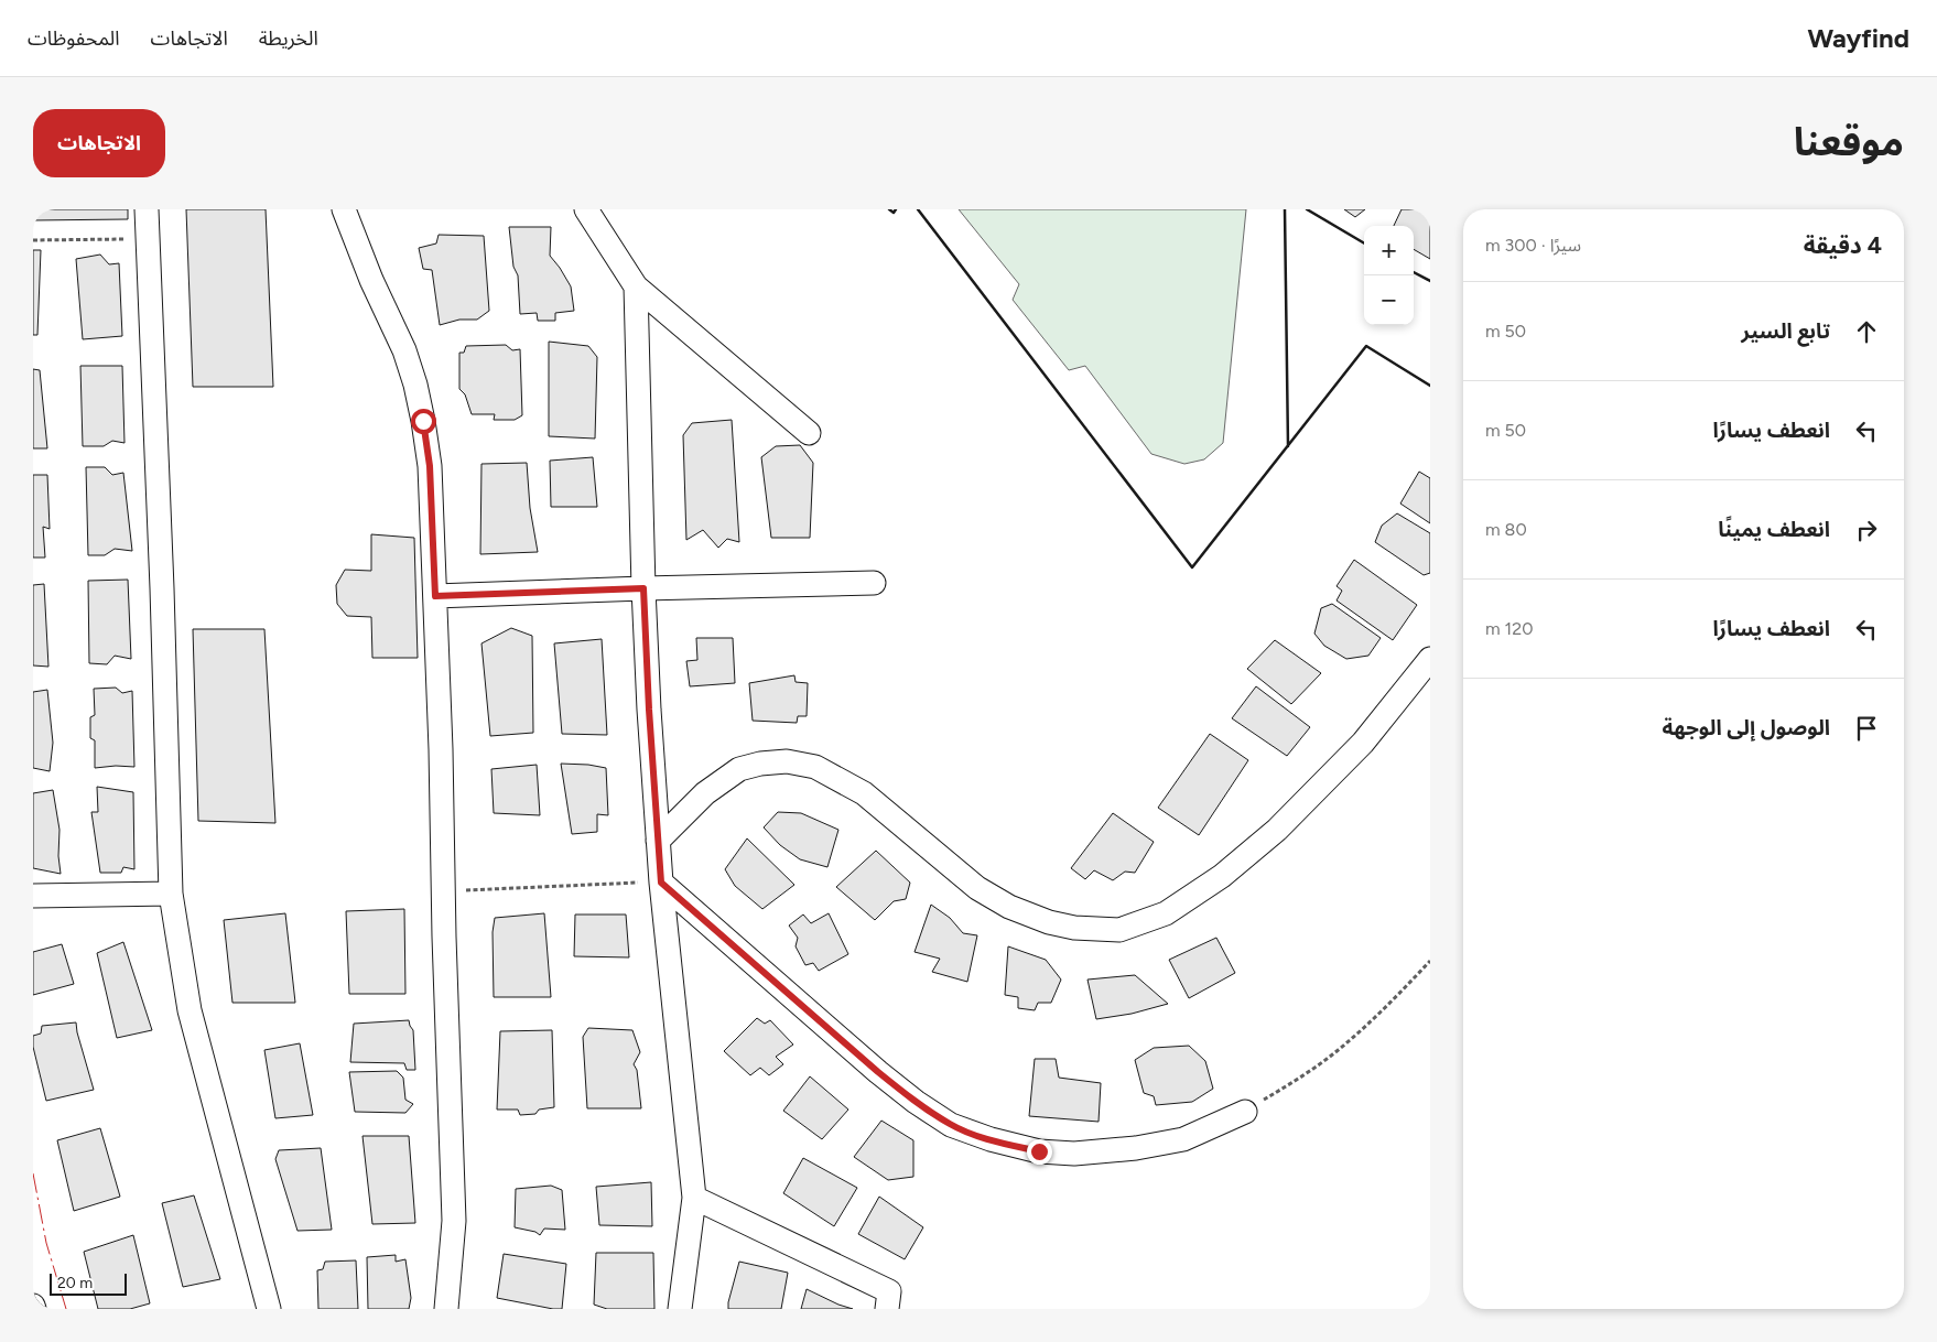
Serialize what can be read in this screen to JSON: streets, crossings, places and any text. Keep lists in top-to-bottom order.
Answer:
{
  "scale_bar": "20 m",
  "page": {
    "header": "Wayfind",
    "nav": ["الخريطة", "الاتجاهات", "المحفوظات"],
    "title": "موقعنا",
    "buttons": "الاتجاهات",
    "heading": ["4 دقيقة", "سيرًا · 300 m"],
    "map_buttons": ["+", "−"],
    "list": [
      ["تابع السير", "50 m"],
      ["انعطف يسارًا", "50 m"],
      ["انعطف يمينًا", "80 m"],
      ["انعطف يسارًا", "120 m"],
      "الوصول إلى الوجهة"
    ],
    "scale": "20 m"
  }
}
